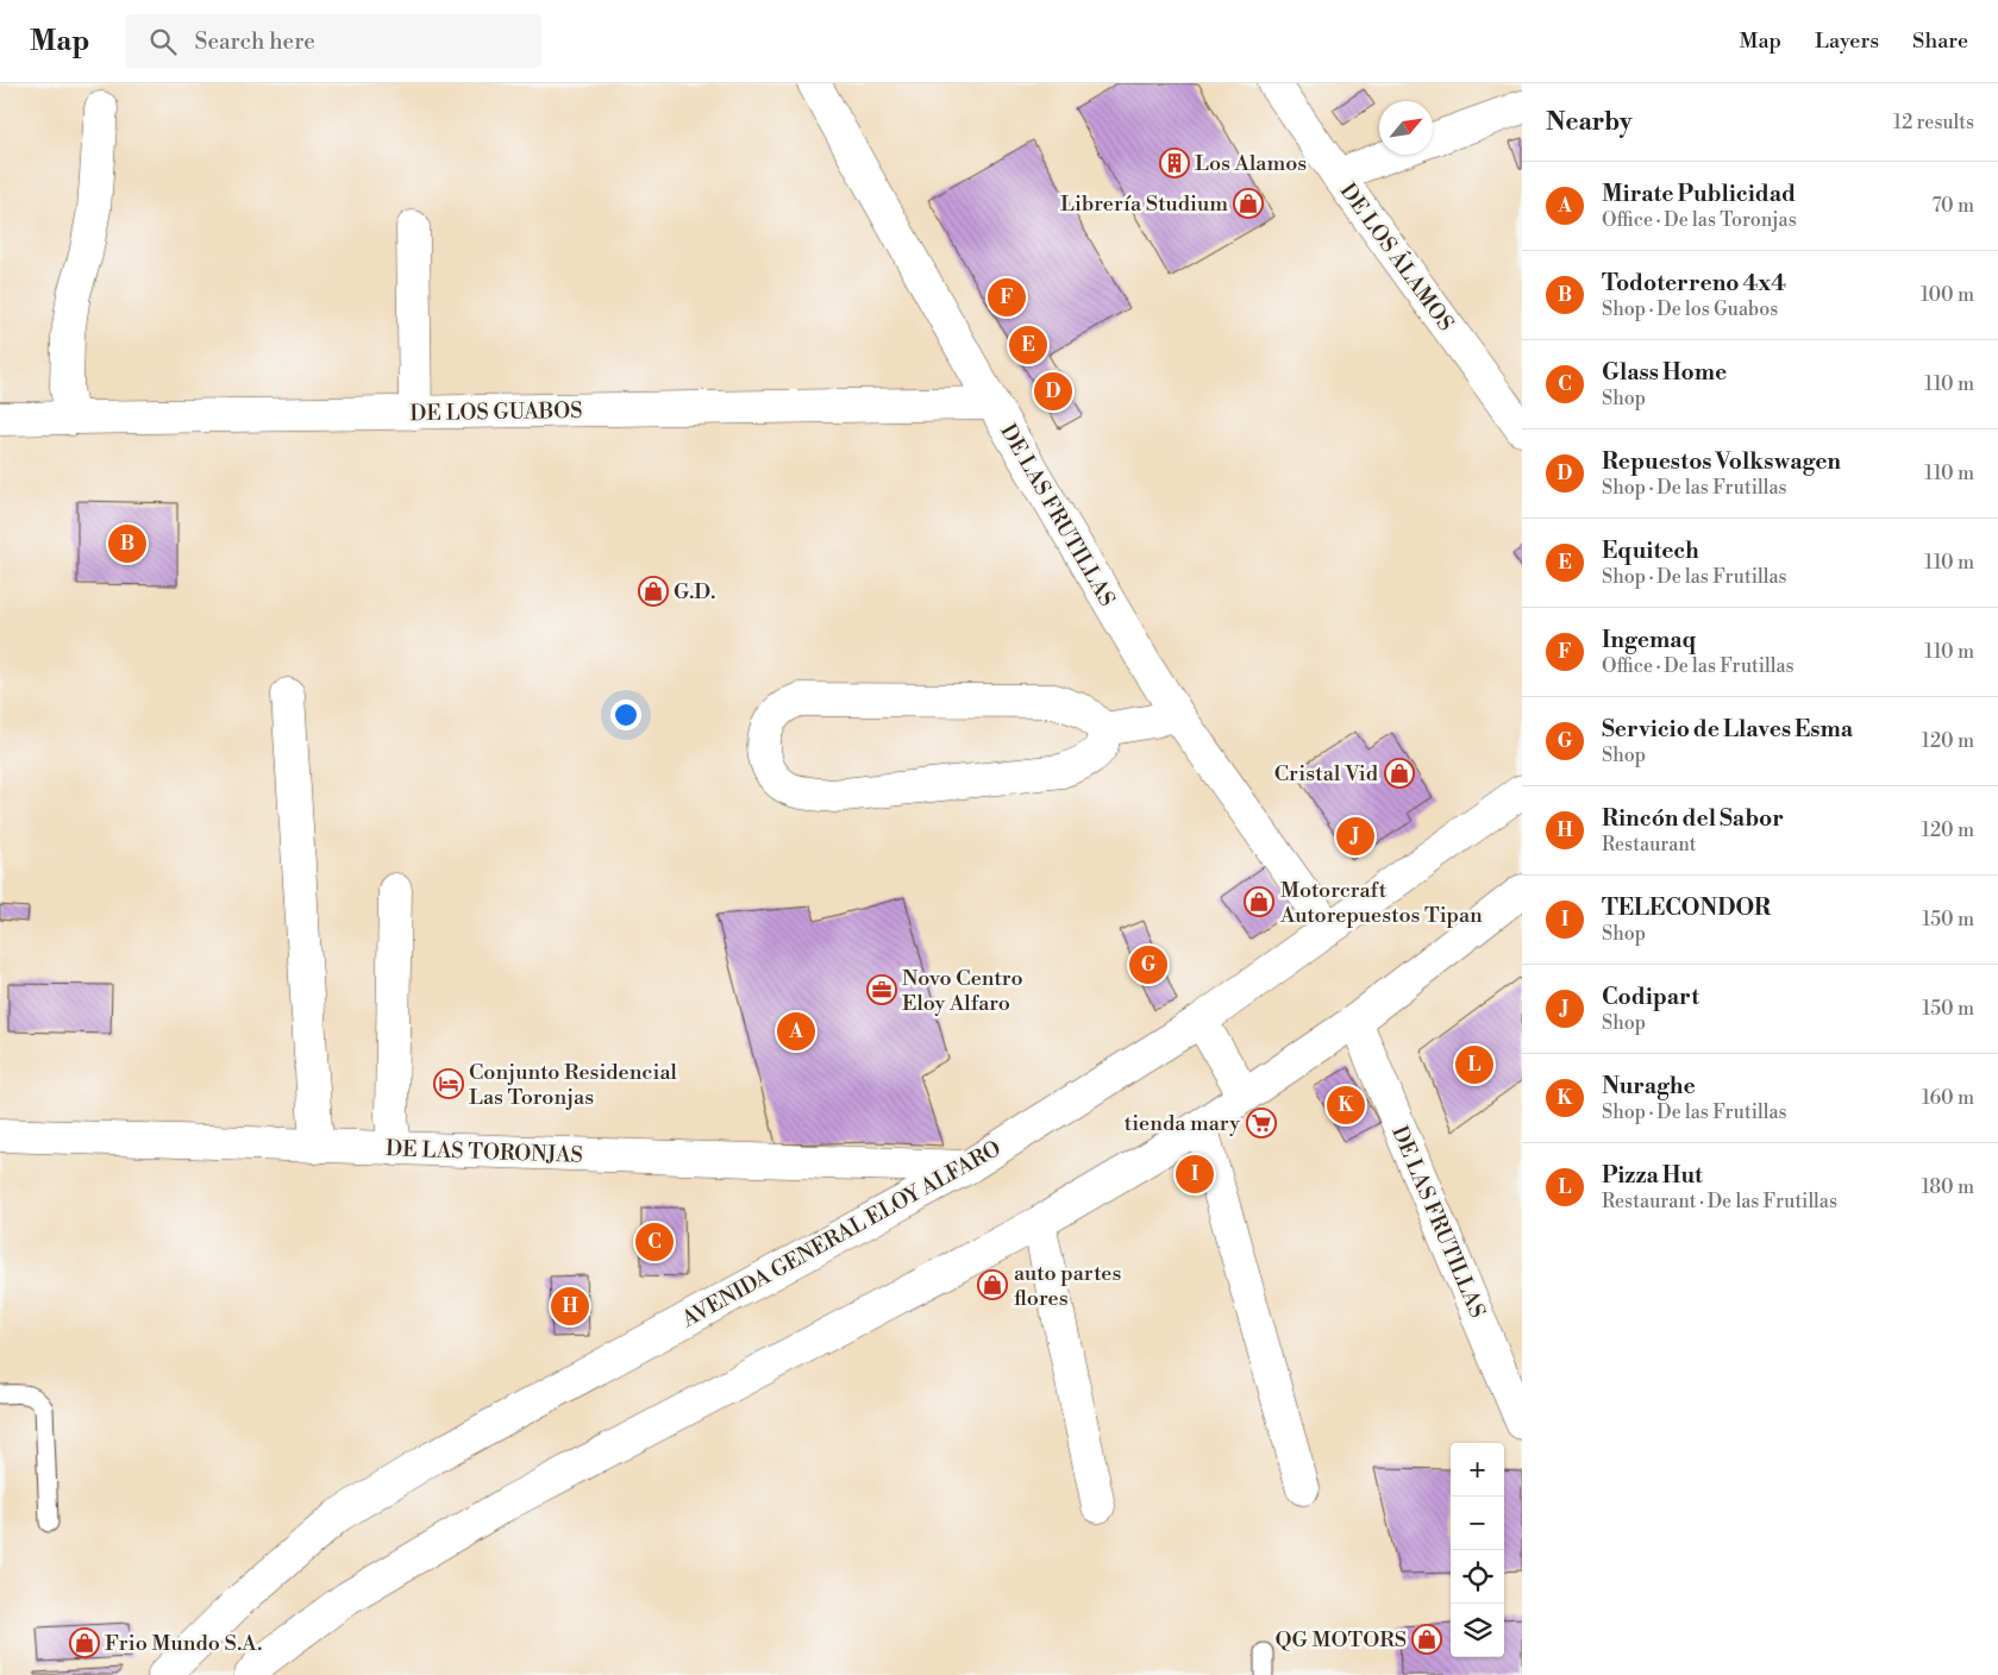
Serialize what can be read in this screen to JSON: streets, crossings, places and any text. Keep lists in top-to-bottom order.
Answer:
{
  "streets": {
    "street": [
      "DE LOS ÁLAMOS",
      "DE LOS GUABOS",
      "DE LAS FRUTILLAS",
      "DE LAS TORONJAS",
      "AVENIDA GENERAL ELOY ALFARO"
    ]
  },
  "crossings": [
    ["DE LOS GUABOS", "DE LAS FRUTILLAS"],
    ["DE LAS FRUTILLAS", "AVENIDA GENERAL ELOY ALFARO"],
    ["DE LAS TORONJAS", "AVENIDA GENERAL ELOY ALFARO"]
  ],
  "places": {
    "building": ["Los Alamos"],
    "shop": [
      "Librería Studium",
      "G.D.",
      "Cristal Vid",
      "Motorcraft Autorepuestos Tipan",
      "auto partes flores",
      "QG MOTORS",
      "Frio Mundo S.A."
    ],
    "office": ["Novo Centro Eloy Alfaro"],
    "hotel": ["Conjunto Residencial Las Toronjas"],
    "supermarket": ["tienda mary"]
  },
  "north": "top right",
  "page": {
    "header": "Map",
    "search": "Search here",
    "nav": ["Map", "Layers", "Share"],
    "heading": ["Nearby", "12 results"],
    "list": [
      {
        "mark": "A",
        "name": "Mirate Publicidad",
        "note": "Office · De las Toronjas",
        "value": "70 m"
      },
      {
        "mark": "B",
        "name": "Todoterreno 4x4",
        "note": "Shop · De los Guabos",
        "value": "100 m"
      },
      {
        "mark": "C",
        "name": "Glass Home",
        "note": "Shop",
        "value": "110 m"
      },
      {
        "mark": "D",
        "name": "Repuestos Volkswagen",
        "note": "Shop · De las Frutillas",
        "value": "110 m"
      },
      {
        "mark": "E",
        "name": "Equitech",
        "note": "Shop · De las Frutillas",
        "value": "110 m"
      },
      {
        "mark": "F",
        "name": "Ingemaq",
        "note": "Office · De las Frutillas",
        "value": "110 m"
      },
      {
        "mark": "G",
        "name": "Servicio de Llaves Esma",
        "note": "Shop",
        "value": "120 m"
      },
      {
        "mark": "H",
        "name": "Rincón del Sabor",
        "note": "Restaurant",
        "value": "120 m"
      },
      {
        "mark": "I",
        "name": "TELECONDOR",
        "note": "Shop",
        "value": "150 m"
      },
      {
        "mark": "J",
        "name": "Codipart",
        "note": "Shop",
        "value": "150 m"
      },
      {
        "mark": "K",
        "name": "Nuraghe",
        "note": "Shop · De las Frutillas",
        "value": "160 m"
      },
      {
        "mark": "L",
        "name": "Pizza Hut",
        "note": "Restaurant · De las Frutillas",
        "value": "180 m"
      }
    ],
    "pins": [
      "F",
      "E",
      "D",
      "B",
      "J",
      "G",
      "A",
      "L",
      "K",
      "I",
      "C",
      "H"
    ],
    "map_buttons": ["+", "−"]
  }
}
